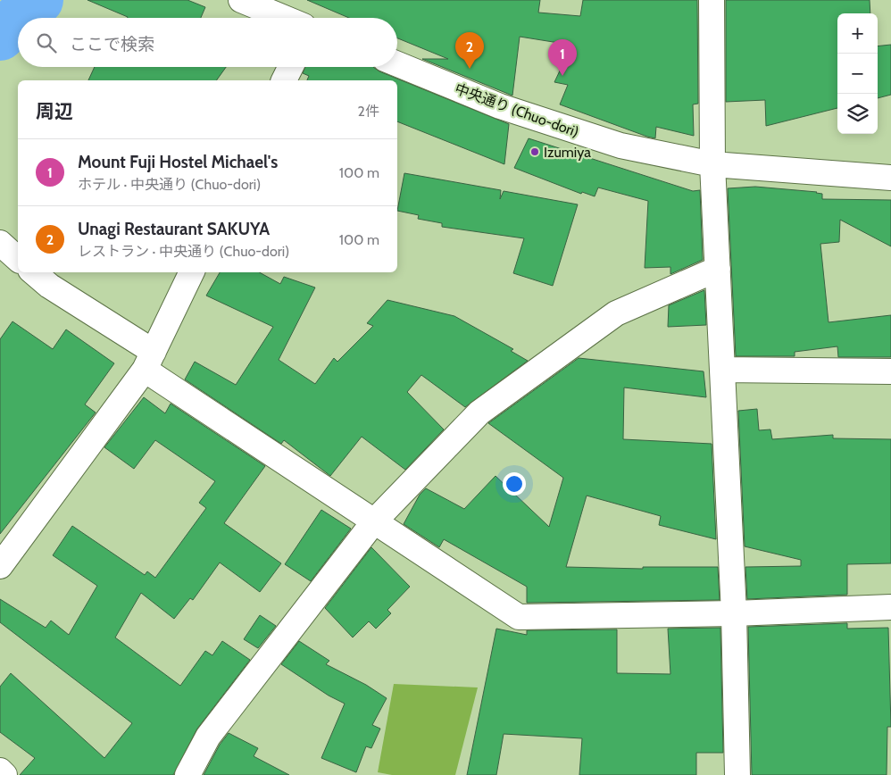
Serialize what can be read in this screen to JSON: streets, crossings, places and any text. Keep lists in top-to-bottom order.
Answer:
{
  "streets": {
    "street": ["中央通り (Chuo-dori)"]
  },
  "places": ["Izumiya"],
  "page": {
    "map_buttons": ["+", "−"],
    "search": "ここで検索",
    "pins": ["2", "1"],
    "heading": ["周辺", "2件"],
    "list": [
      {
        "mark": "1",
        "name": "Mount Fuji Hostel Michael's",
        "note": "ホテル · 中央通り (Chuo-dori)",
        "value": "100 m"
      },
      {
        "mark": "2",
        "name": "Unagi Restaurant SAKUYA",
        "note": "レストラン · 中央通り (Chuo-dori)",
        "value": "100 m"
      }
    ]
  }
}
